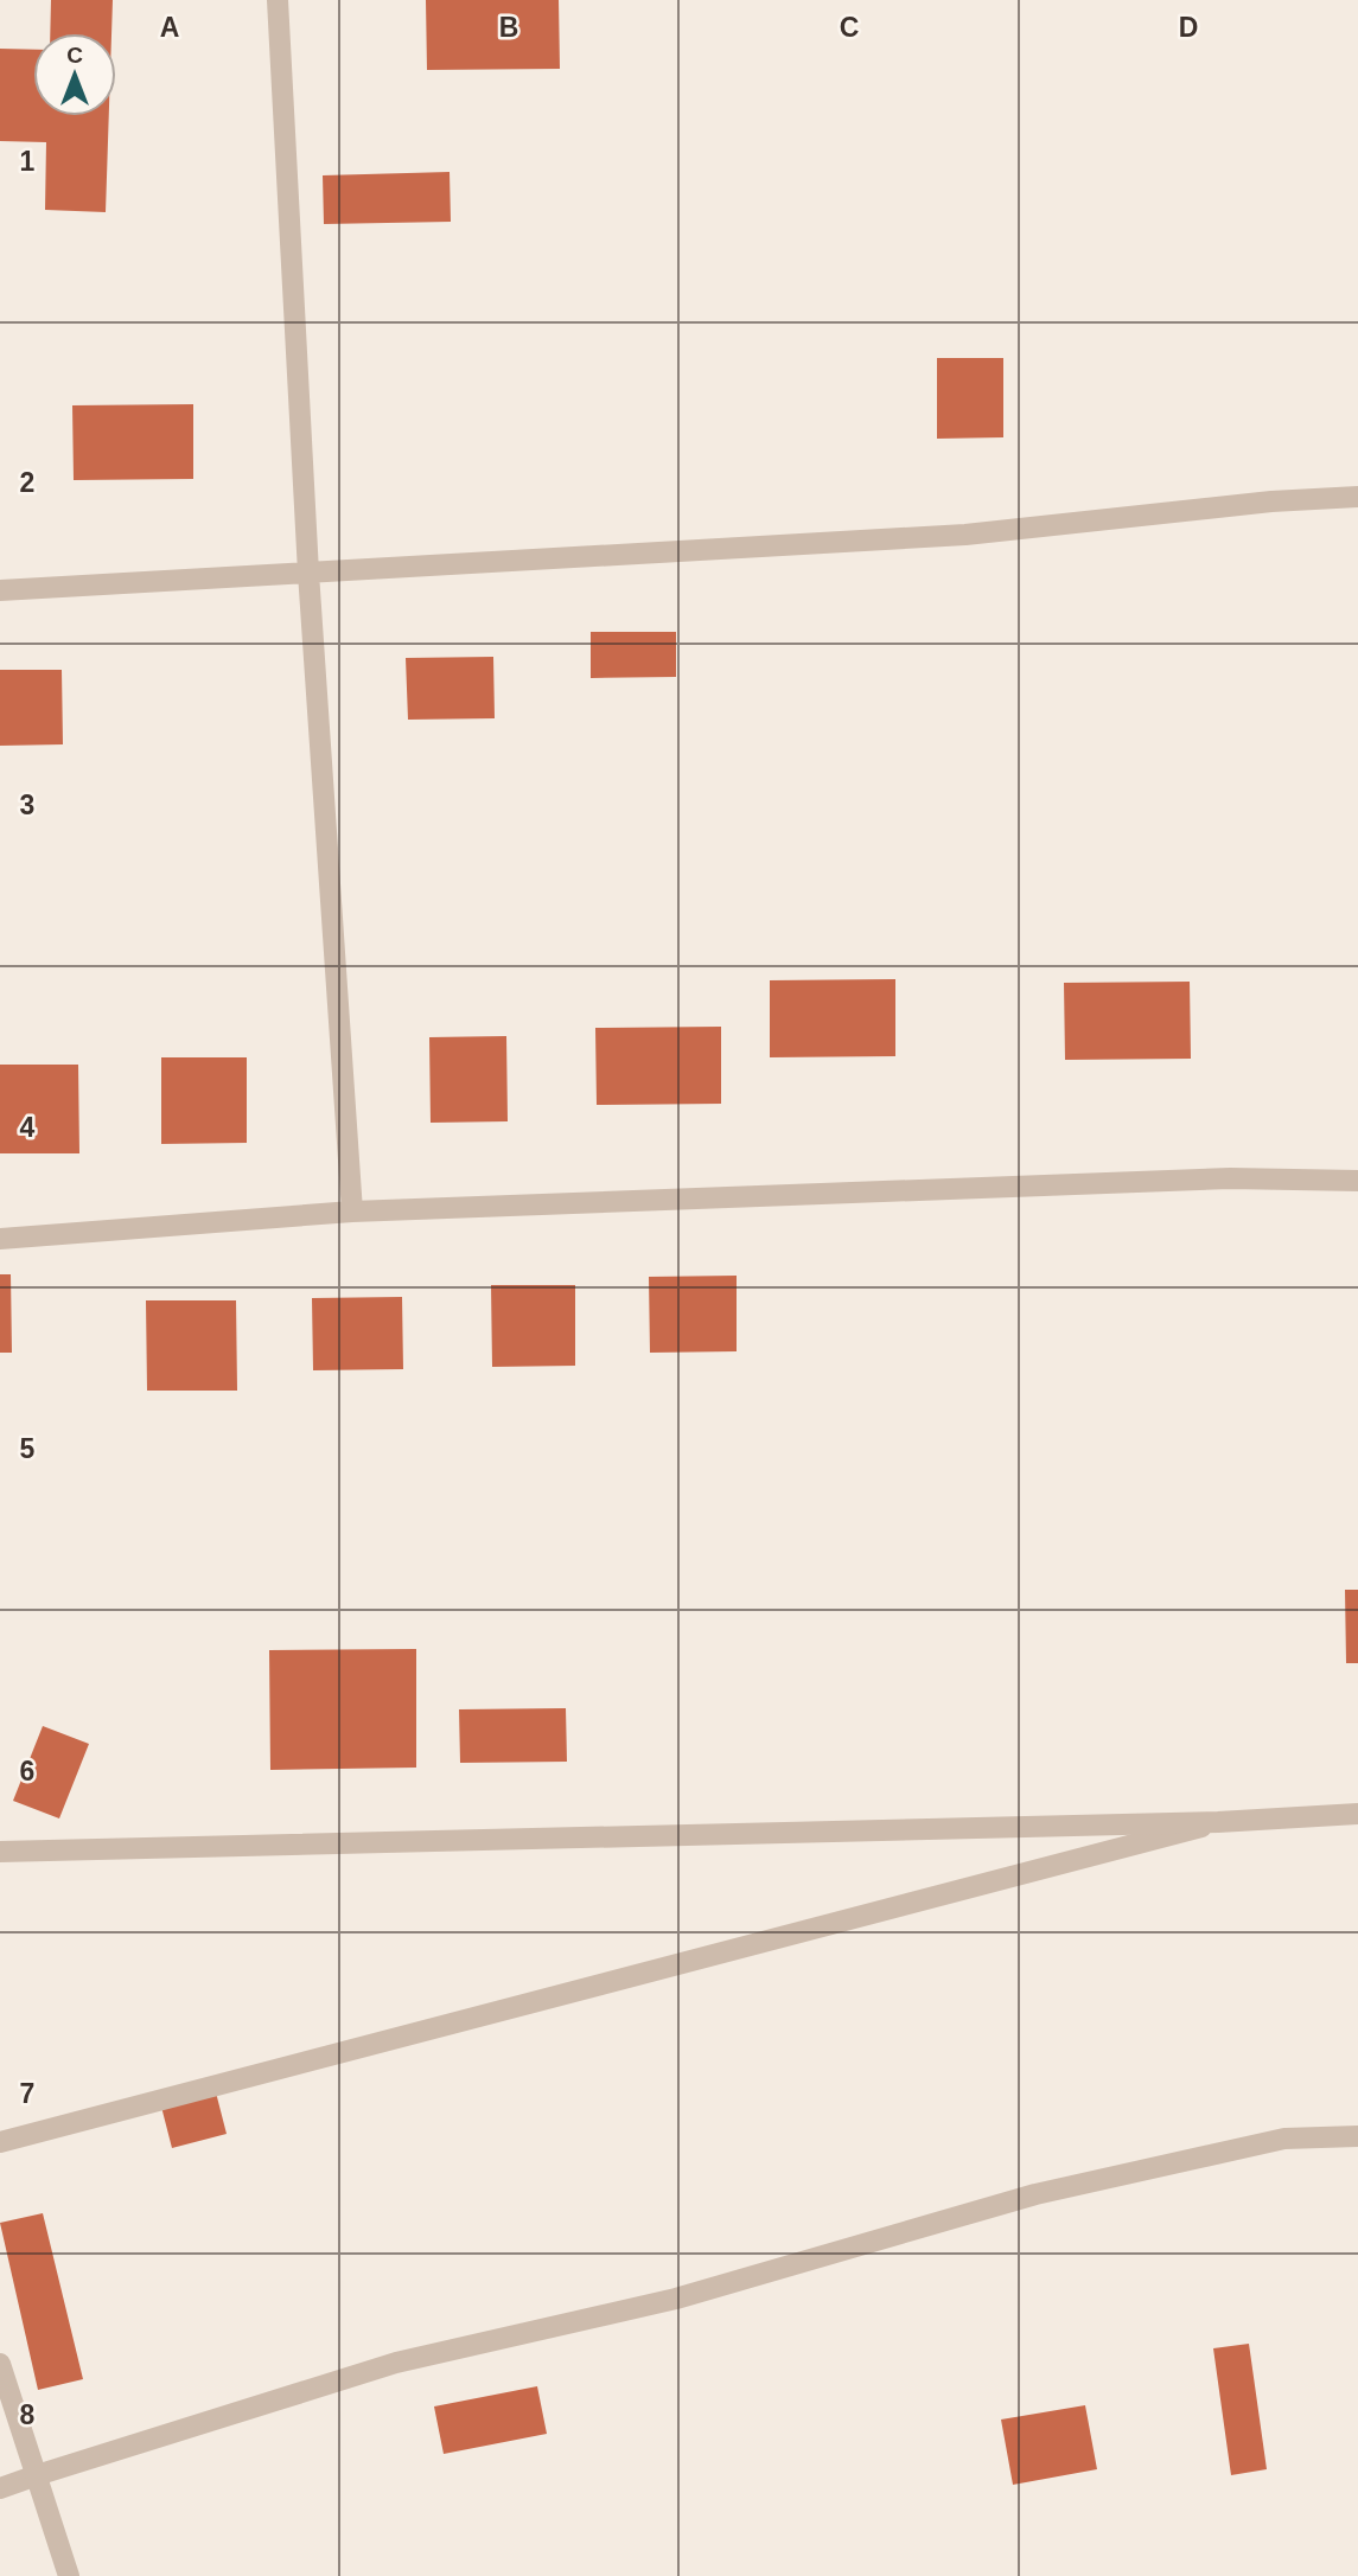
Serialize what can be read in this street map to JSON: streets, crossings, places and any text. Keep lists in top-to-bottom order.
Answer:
{
  "north": "top",
  "grid": {
    "columns": [
      "A",
      "B",
      "C",
      "D"
    ],
    "rows": [
      "1",
      "2",
      "3",
      "4",
      "5",
      "6",
      "7",
      "8"
    ]
  }
}
